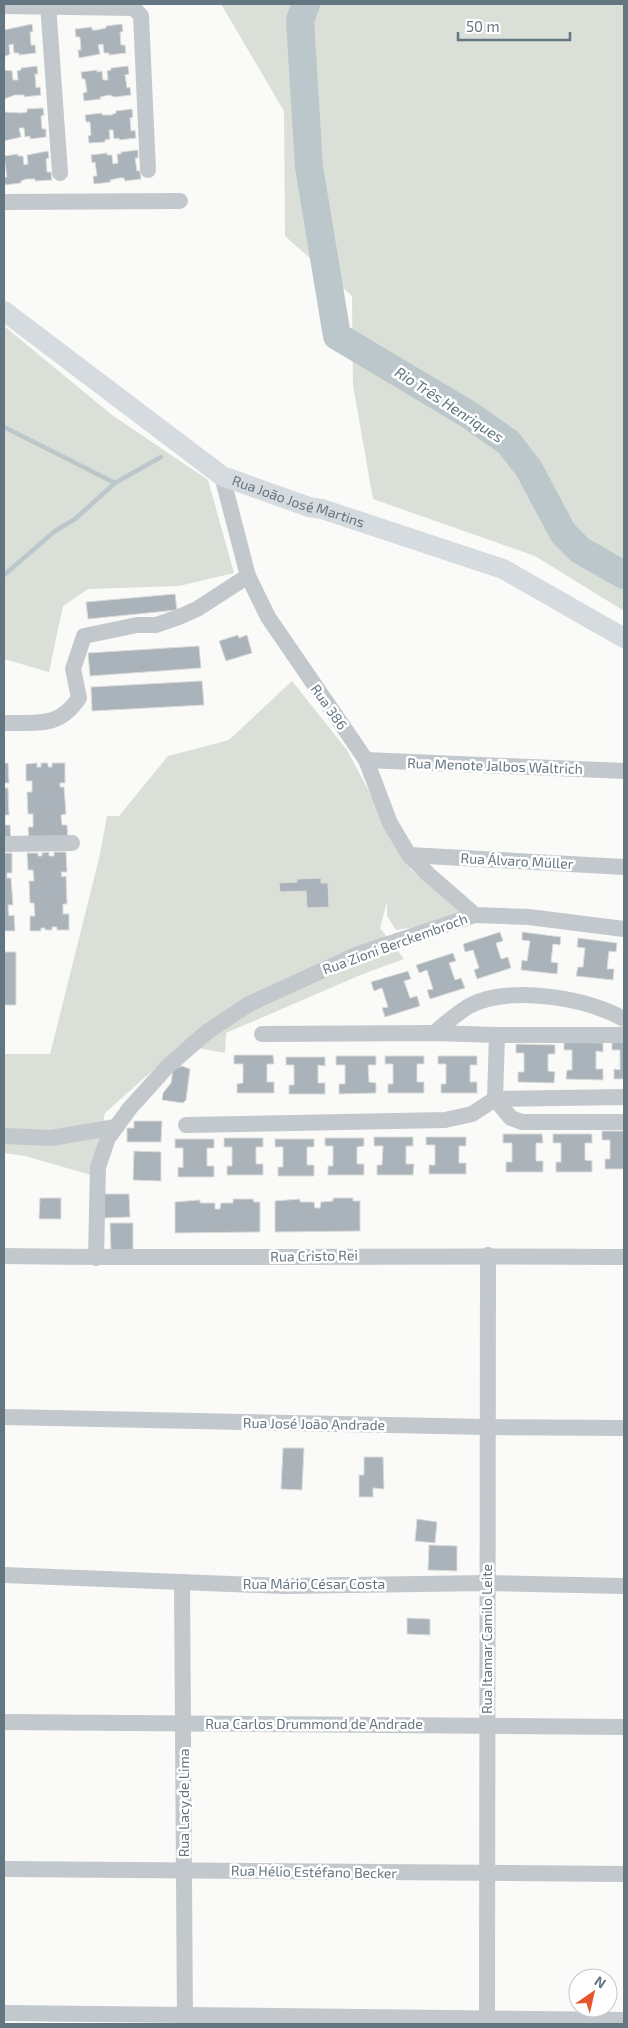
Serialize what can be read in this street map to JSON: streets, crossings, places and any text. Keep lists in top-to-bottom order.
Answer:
{
  "streets": {
    "main road": ["Rua João José Martins"],
    "street": [
      "Rua 386",
      "Rua Menote Jalbos Waltrich",
      "Rua Álvaro Müller",
      "Rua Zioni Berckembroch",
      "Rua Cristo Rei",
      "Rua José João Andrade",
      "Rua Mário César Costa",
      "Rua Itamar Camilo Leite",
      "Rua Carlos Drummond de Andrade",
      "Rua Lacy de Lima",
      "Rua Hélio Estéfano Becker"
    ]
  },
  "crossings": [
    ["Rua João José Martins", "Rua 386"],
    ["Rua 386", "Rua Menote Jalbos Waltrich"],
    ["Rua 386", "Rua Álvaro Müller"],
    ["Rua 386", "Rua Zioni Berckembroch"],
    ["Rua Zioni Berckembroch", "Rua Cristo Rei"],
    ["Rua Cristo Rei", "Rua Itamar Camilo Leite"],
    ["Rua José João Andrade", "Rua Itamar Camilo Leite"],
    ["Rua Mário César Costa", "Rua Itamar Camilo Leite"],
    ["Rua Mário César Costa", "Rua Lacy de Lima"],
    ["Rua Itamar Camilo Leite", "Rua Carlos Drummond de Andrade"],
    ["Rua Itamar Camilo Leite", "Rua Hélio Estéfano Becker"],
    ["Rua Carlos Drummond de Andrade", "Rua Lacy de Lima"],
    ["Rua Lacy de Lima", "Rua Hélio Estéfano Becker"]
  ],
  "water": ["Rio Três Henriques"],
  "scale_bar": "50 m",
  "north": "top right"
}
